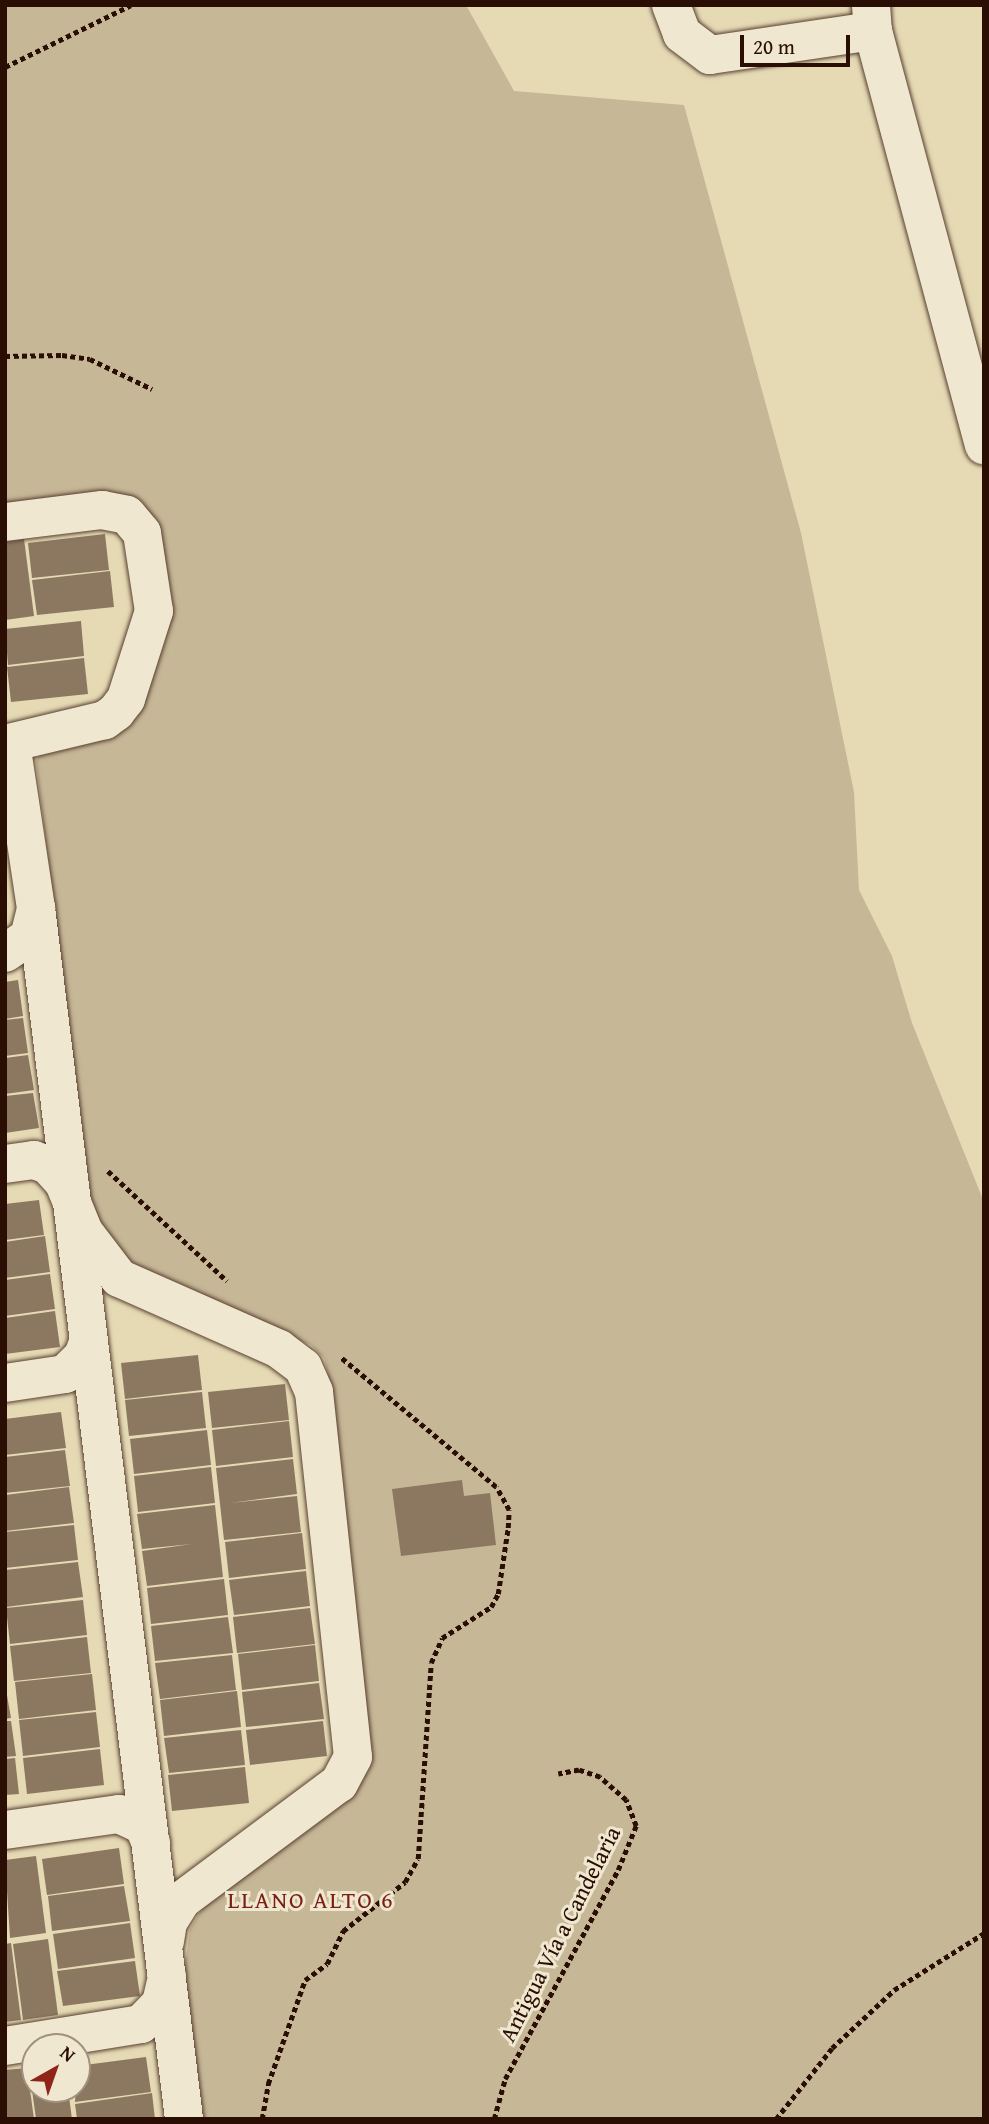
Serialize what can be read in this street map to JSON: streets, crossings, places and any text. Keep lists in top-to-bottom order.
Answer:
{
  "streets": {
    "path": ["Antigua Vía a Candelaria"]
  },
  "districts": ["LLANO ALTO 6"],
  "scale_bar": "20 m",
  "north": "top right"
}
